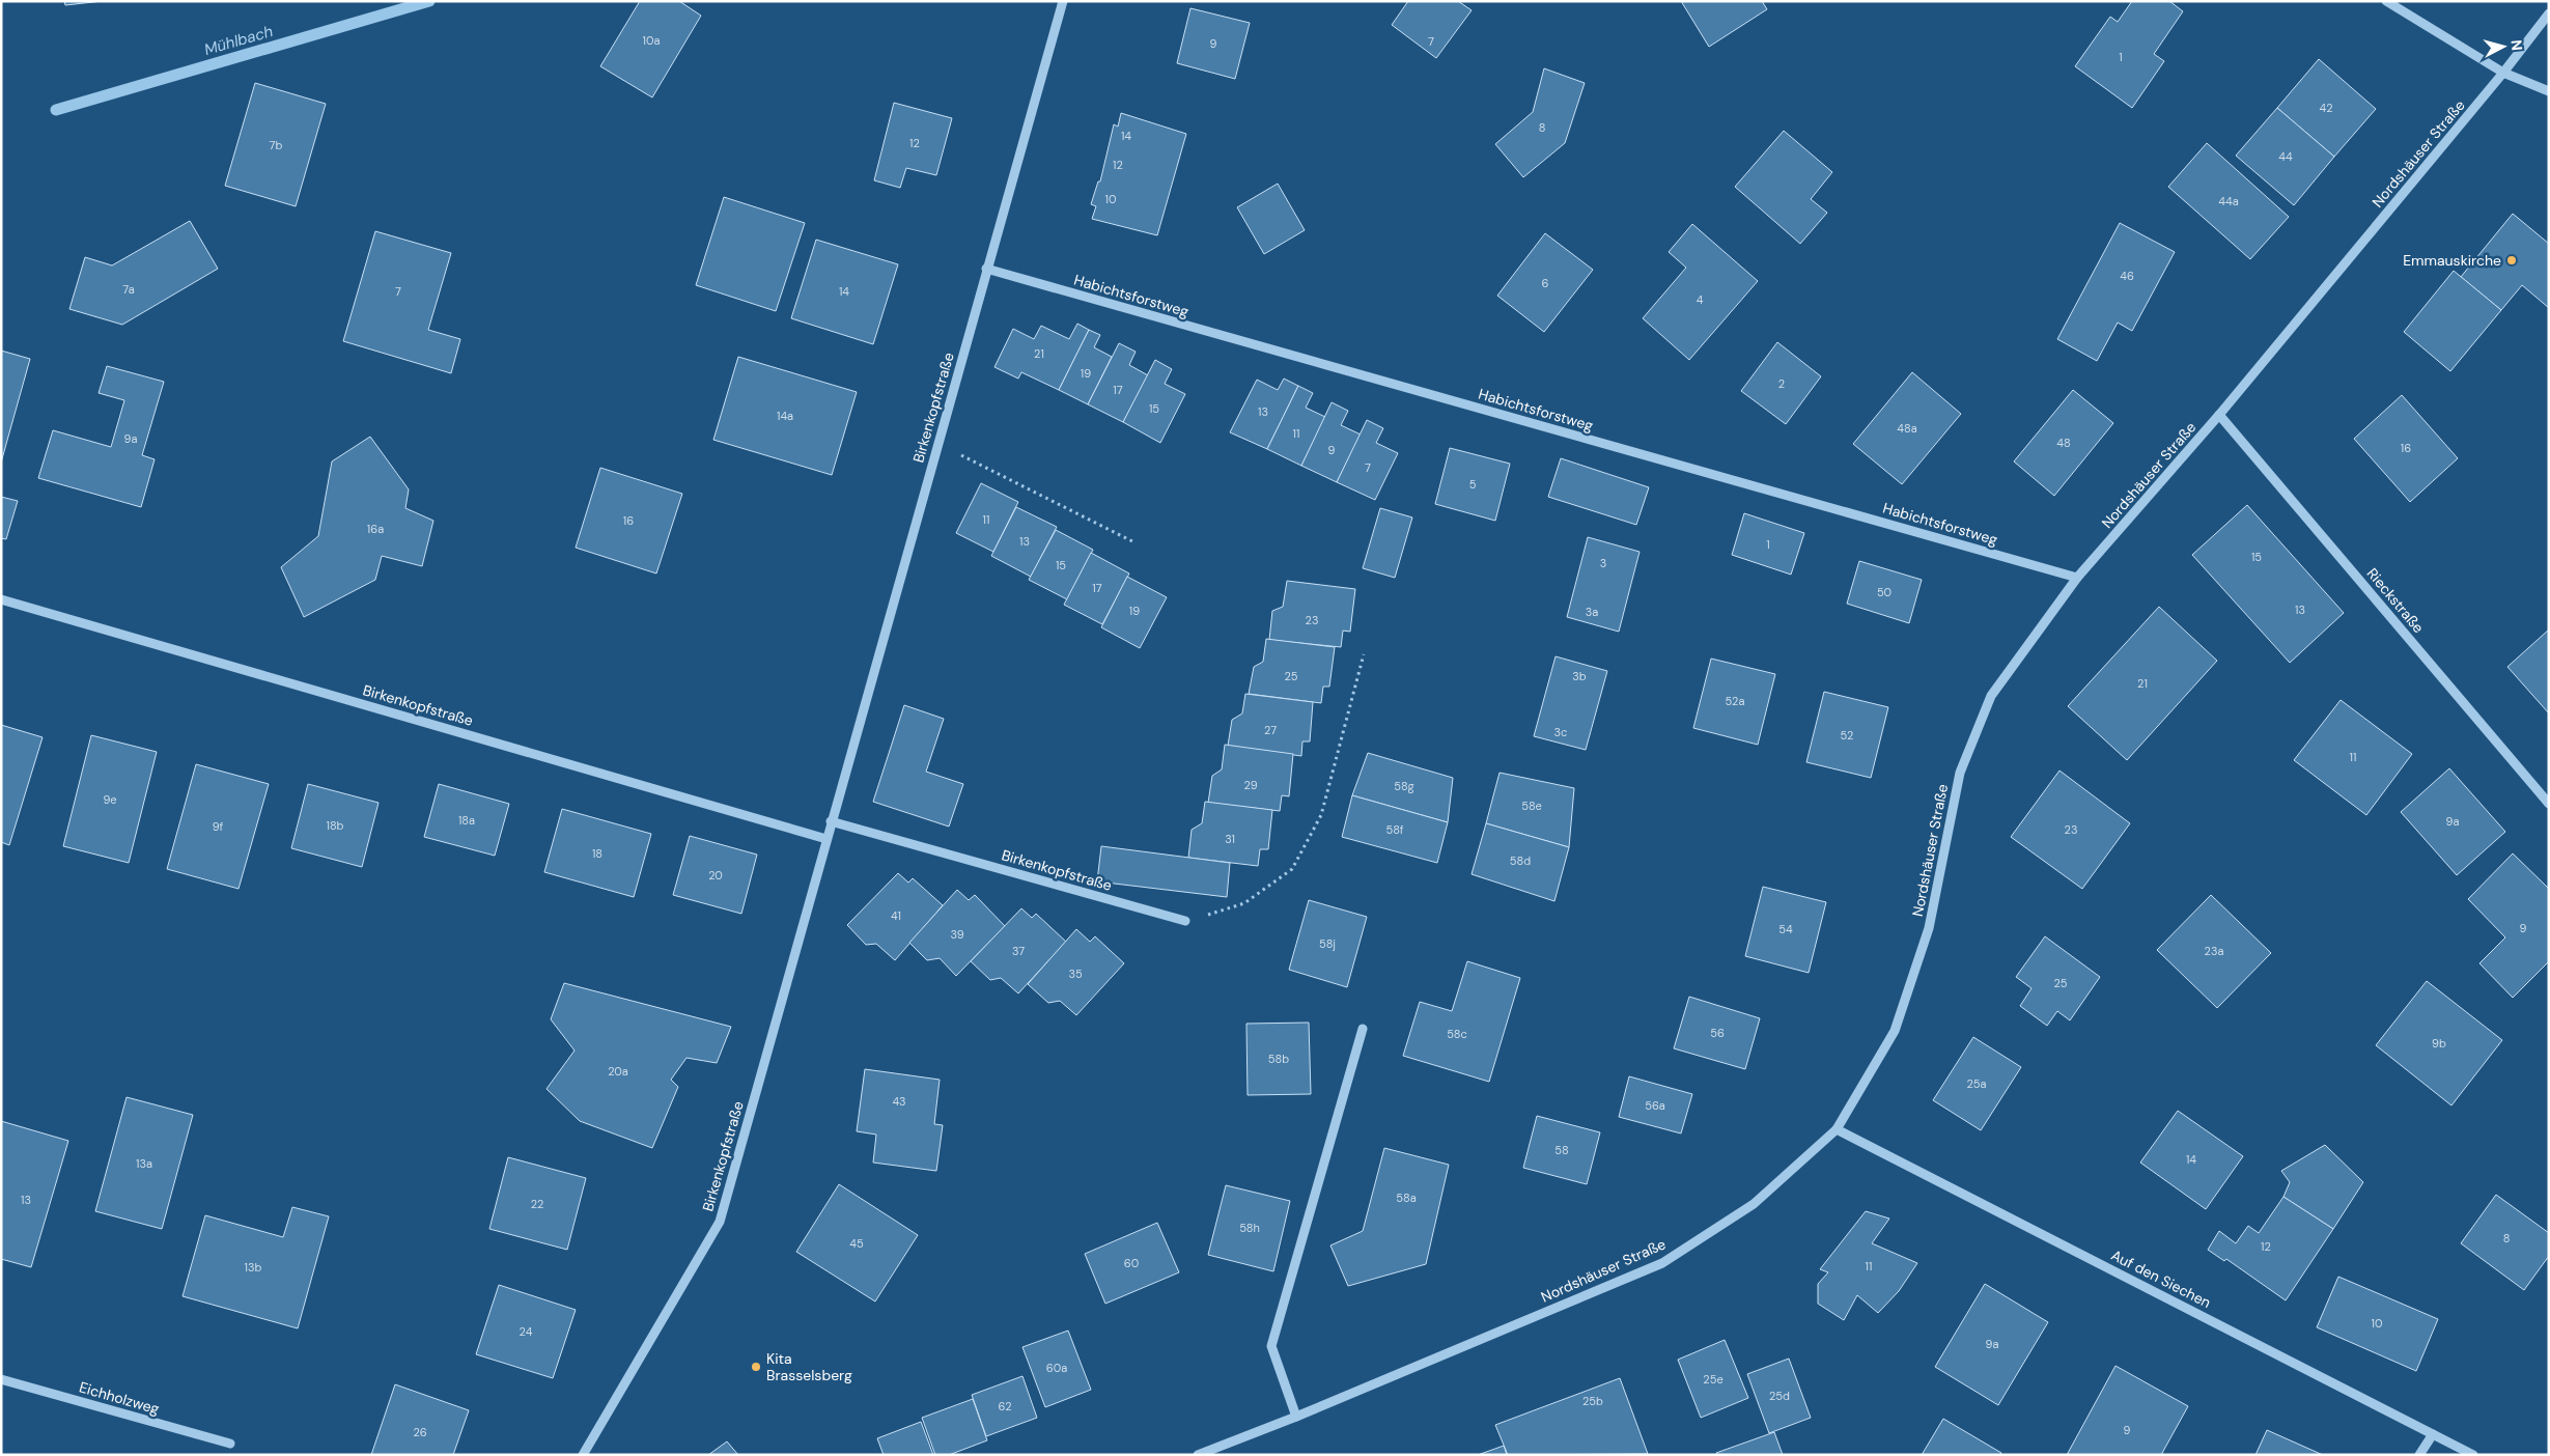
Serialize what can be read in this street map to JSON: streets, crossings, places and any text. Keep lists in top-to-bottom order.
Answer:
{
  "streets": {
    "street": [
      "Nordshäuser Straße",
      "Habichtsforstweg",
      "Birkenkopfstraße",
      "Rieckstraße",
      "Auf den Siechen",
      "Eichholzweg"
    ]
  },
  "crossings": [
    ["Nordshäuser Straße", "Habichtsforstweg"],
    ["Nordshäuser Straße", "Rieckstraße"],
    ["Nordshäuser Straße", "Auf den Siechen"],
    ["Habichtsforstweg", "Birkenkopfstraße"]
  ],
  "water": ["Mühlbach"],
  "places": ["Emmauskirche", "Kita Brasselsberg"],
  "house_numbers": [
    "10a",
    "7",
    "9",
    "1",
    "42",
    "8",
    "14",
    "12",
    "7b",
    "44",
    "12",
    "10",
    "44a",
    "46",
    "6",
    "7a",
    "7",
    "14",
    "4",
    "21",
    "19",
    "2",
    "17",
    "15",
    "13",
    "14a",
    "48a",
    "11",
    "9a",
    "48",
    "16",
    "9",
    "7",
    "5",
    "11",
    "16",
    "16a",
    "13",
    "1",
    "15",
    "3",
    "15",
    "17",
    "50",
    "13",
    "19",
    "3a",
    "23",
    "25",
    "3b",
    "21",
    "52a",
    "27",
    "3c",
    "52",
    "11",
    "29",
    "58g",
    "9e",
    "58e",
    "18a",
    "9a",
    "18b",
    "9f",
    "58f",
    "23",
    "31",
    "18",
    "58d",
    "20",
    "41",
    "9",
    "54",
    "39",
    "58j",
    "37",
    "23a",
    "35",
    "25",
    "56",
    "58c",
    "9b",
    "58b",
    "20a",
    "25a",
    "43",
    "56a",
    "58",
    "14",
    "13a",
    "58a",
    "13",
    "22",
    "58h",
    "8",
    "45",
    "12",
    "60",
    "11",
    "13b",
    "10",
    "24",
    "9a",
    "60a",
    "25e",
    "25d",
    "25b",
    "62",
    "9",
    "26"
  ],
  "north": "right"
}
